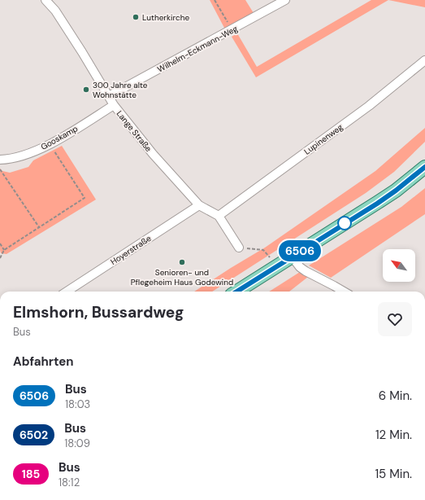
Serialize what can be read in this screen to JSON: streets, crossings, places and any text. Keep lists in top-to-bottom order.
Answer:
{
  "streets": {
    "street": [
      "Wilhelm-Eckmann-Weg",
      "Lange Straße",
      "Gooskamp",
      "Lupinenweg",
      "Hoyerstraße"
    ]
  },
  "crossings": [
    ["Wilhelm-Eckmann-Weg", "Lange Straße"],
    ["Lange Straße", "Gooskamp"],
    ["Lange Straße", "Lupinenweg"],
    ["Lange Straße", "Hoyerstraße"]
  ],
  "places": ["Lutherkirche", "300 Jahre alte Wohnstätte", "Senioren- und Pflegeheim Haus Godewind"],
  "lines": ["bus line 6506"],
  "north": "top left",
  "page": {
    "on_map": "6506",
    "heading": [
      ["Elmshorn, Bussardweg", "Bus"],
      "Abfahrten"
    ],
    "list": [
      {
        "mark": "6506",
        "name": "Bus",
        "note": "18:03",
        "value": "6 Min."
      },
      {
        "mark": "6502",
        "name": "Bus",
        "note": "18:09",
        "value": "12 Min."
      },
      {
        "mark": "185",
        "name": "Bus",
        "note": "18:12",
        "value": "15 Min."
      }
    ]
  }
}
